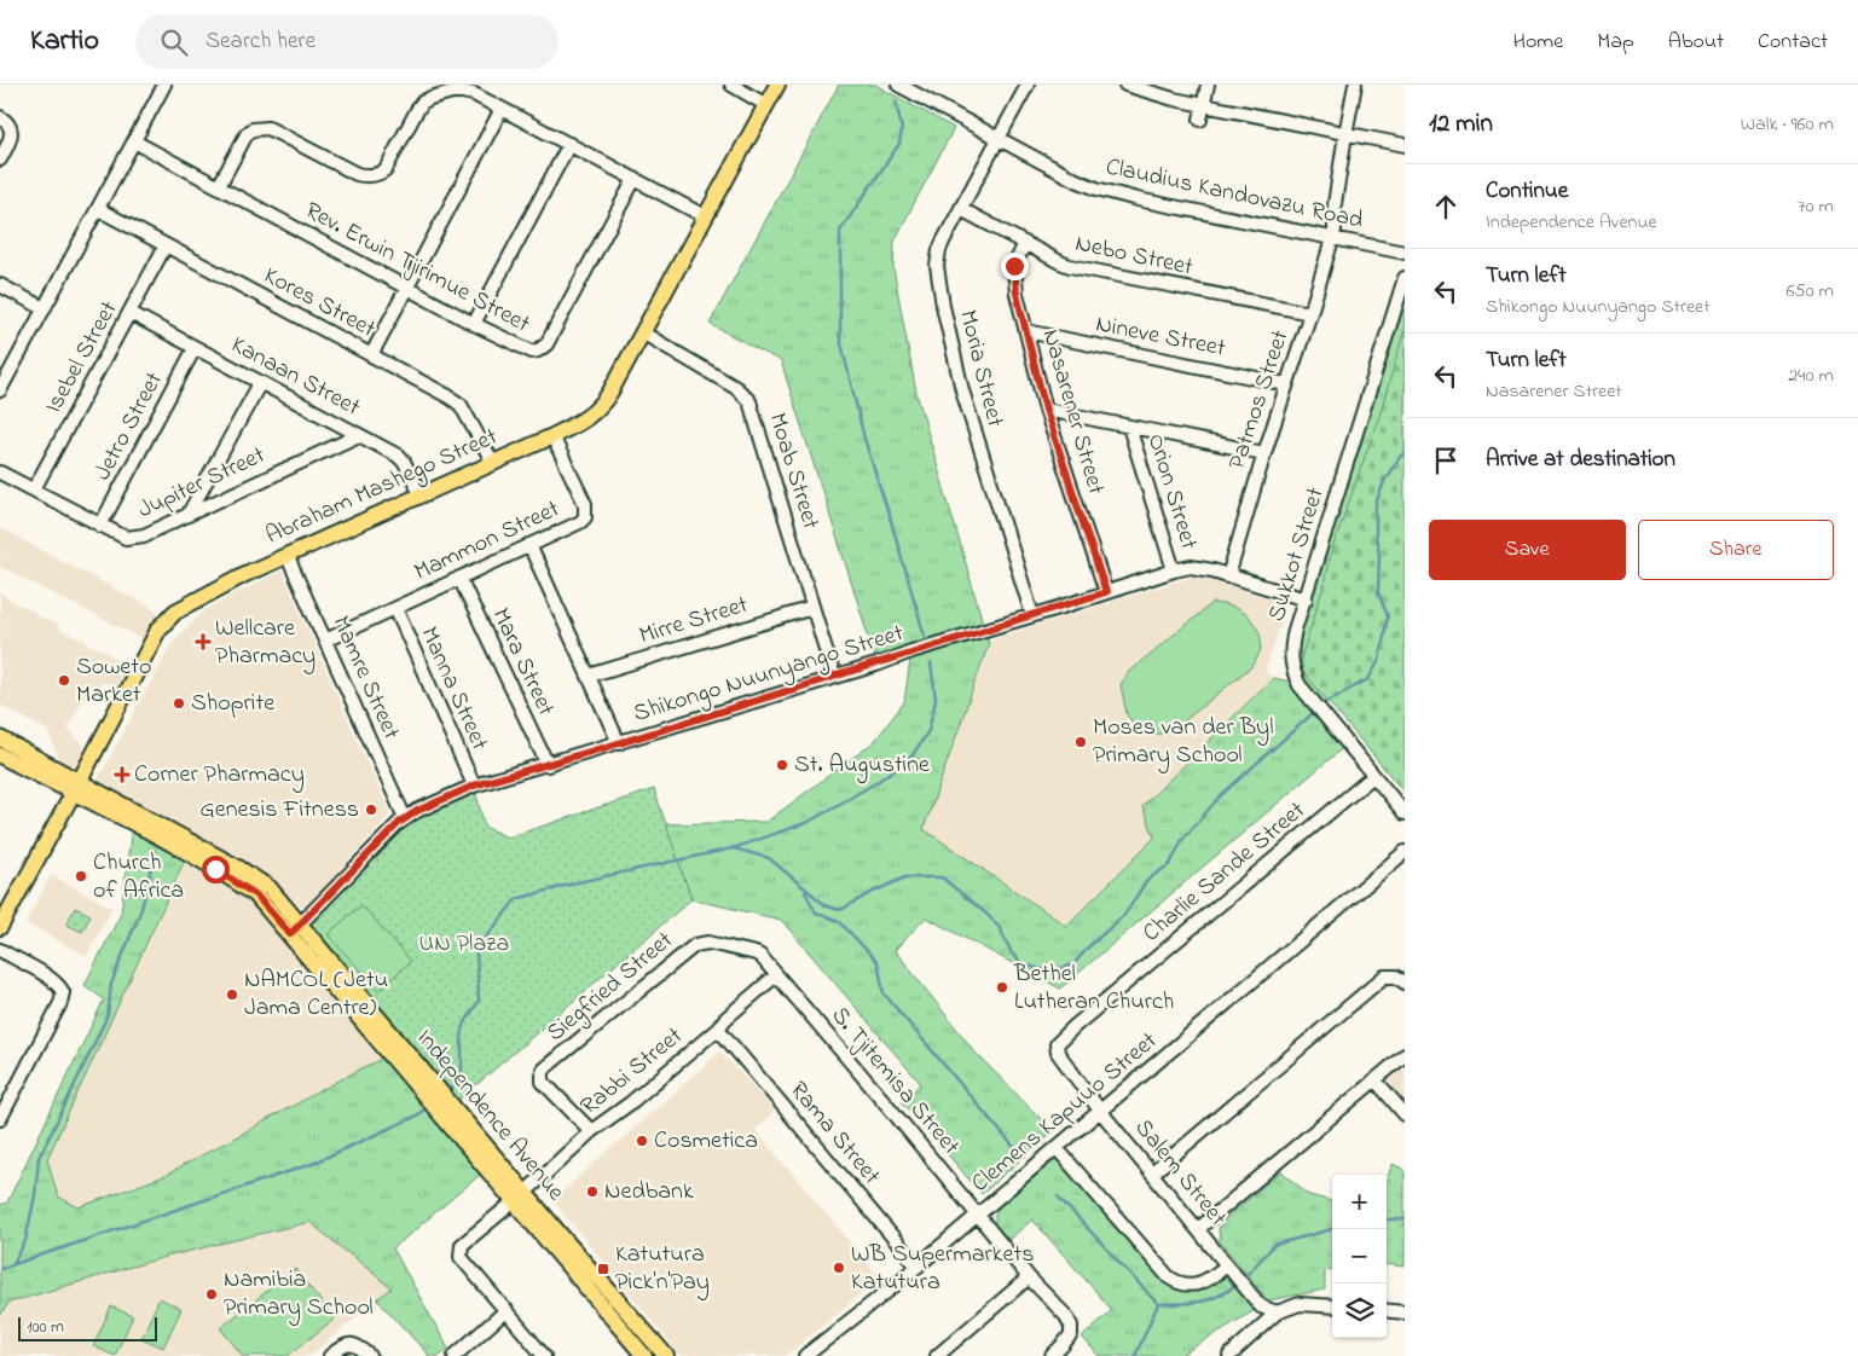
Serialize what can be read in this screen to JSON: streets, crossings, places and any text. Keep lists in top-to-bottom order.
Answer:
{
  "streets": {
    "main road": ["Abraham Mashego Street", "Independence Avenue"],
    "street": [
      "Claudius Kandovazu Road",
      "Nebo Street",
      "Rev. Erwin Tjirimue Street",
      "Kores Street",
      "Nineve Street",
      "Isebel Street",
      "Moria Street",
      "Kanaan Street",
      "Patmos Street",
      "Nasarener Street",
      "Jetro Street",
      "Moab Street",
      "Jupiter Street",
      "Orion Street",
      "Mammon Street",
      "Sukkot Street",
      "Mirre Street",
      "Mara Street",
      "Shikongo Nuunyango Street",
      "Mamre Street",
      "Manna Street",
      "Charlie Sande Street",
      "Siegfried Street",
      "Rabbi Street",
      "S. Tjitemisa Street",
      "Clemens Kapuuo Street",
      "Rama Street",
      "Salem Street"
    ]
  },
  "crossings": [
    ["Claudius Kandovazu Road", "Moria Street"],
    ["Claudius Kandovazu Road", "Patmos Street"],
    ["Nebo Street", "Moria Street"],
    ["Nebo Street", "Patmos Street"],
    ["Nebo Street", "Nasarener Street"],
    ["Kores Street", "Isebel Street"],
    ["Kores Street", "Abraham Mashego Street"],
    ["Nineve Street", "Patmos Street"],
    ["Nineve Street", "Nasarener Street"],
    ["Isebel Street", "Kanaan Street"],
    ["Isebel Street", "Jupiter Street"],
    ["Moria Street", "Shikongo Nuunyango Street"],
    ["Kanaan Street", "Jetro Street"],
    ["Kanaan Street", "Jupiter Street"],
    ["Kanaan Street", "Abraham Mashego Street"],
    ["Patmos Street", "Shikongo Nuunyango Street"],
    ["Nasarener Street", "Shikongo Nuunyango Street"],
    ["Jetro Street", "Jupiter Street"],
    ["Moab Street", "Abraham Mashego Street"],
    ["Moab Street", "Mirre Street"],
    ["Moab Street", "Shikongo Nuunyango Street"],
    ["Abraham Mashego Street", "Mammon Street"],
    ["Abraham Mashego Street", "Mamre Street"],
    ["Abraham Mashego Street", "Independence Avenue"],
    ["Orion Street", "Shikongo Nuunyango Street"],
    ["Mammon Street", "Mara Street"],
    ["Mammon Street", "Mamre Street"],
    ["Mammon Street", "Manna Street"],
    ["Sukkot Street", "Shikongo Nuunyango Street"],
    ["Sukkot Street", "Charlie Sande Street"],
    ["Mara Street", "Shikongo Nuunyango Street"],
    ["Shikongo Nuunyango Street", "Mamre Street"],
    ["Shikongo Nuunyango Street", "Manna Street"],
    ["Shikongo Nuunyango Street", "Independence Avenue"],
    ["Charlie Sande Street", "Salem Street"],
    ["Siegfried Street", "Rabbi Street"],
    ["Siegfried Street", "S. Tjitemisa Street"],
    ["Rabbi Street", "S. Tjitemisa Street"],
    ["Rabbi Street", "Independence Avenue"],
    ["Rabbi Street", "Rama Street"],
    ["S. Tjitemisa Street", "Clemens Kapuuo Street"],
    ["Clemens Kapuuo Street", "Rama Street"],
    ["Clemens Kapuuo Street", "Salem Street"]
  ],
  "parks": ["UN Plaza"],
  "places": {
    "health": ["Wellcare Pharmacy", "Corner Pharmacy"],
    "other": [
      "Soweto Market",
      "Shoprite",
      "Moses van der Byl Primary School",
      "St. Augustine",
      "Genesis Fitness",
      "Church of Africa",
      "Bethel Lutheran Church",
      "NAMCOL (Jetu Jama Centre)",
      "Cosmetica",
      "Nedbank",
      "WB Supermarkets Katutura",
      "Namibia Primary School"
    ],
    "transit": ["Katutura Pick'n'Pay"]
  },
  "scale_bar": "100 m",
  "page": {
    "header": "Kartio",
    "search": "Search here",
    "nav": [
      "Home",
      "Map",
      "About",
      "Contact"
    ],
    "heading": ["12 min", "Walk · 960 m"],
    "list": [
      ["Continue", "Independence Avenue", "70 m"],
      ["Turn left", "Shikongo Nuunyango Street", "650 m"],
      ["Turn left", "Nasarener Street", "240 m"],
      "Arrive at destination"
    ],
    "buttons": ["Save", "Share"],
    "map_buttons": ["+", "−"],
    "scale": "100 m"
  }
}
